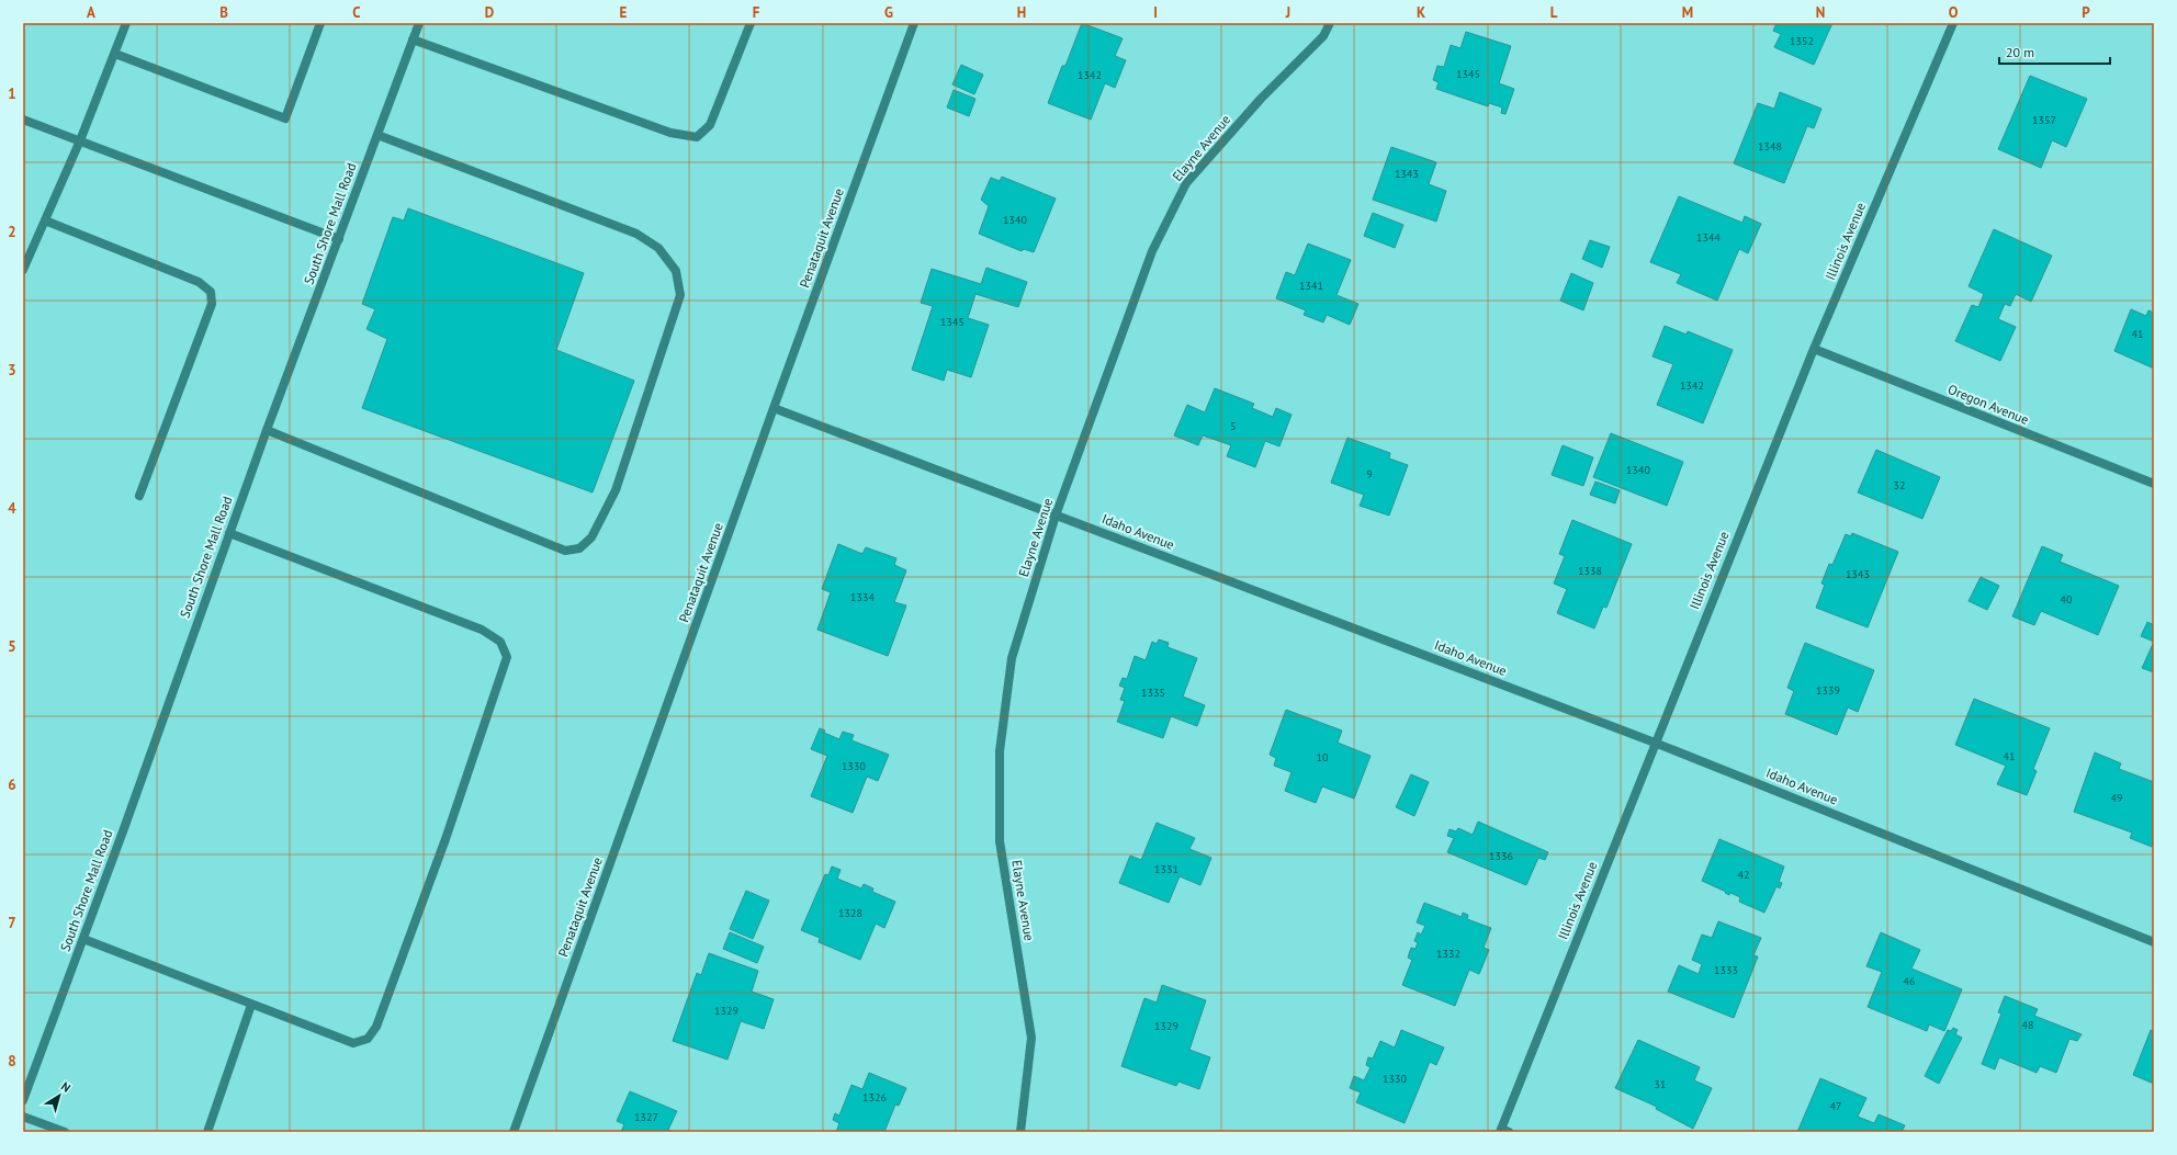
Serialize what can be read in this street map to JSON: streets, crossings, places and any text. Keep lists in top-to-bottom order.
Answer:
{
  "streets": {
    "street": [
      "Elayne Avenue",
      "South Shore Mall Road",
      "Penataquit Avenue",
      "Illinois Avenue",
      "Oregon Avenue",
      "Idaho Avenue"
    ]
  },
  "crossings": [
    ["Elayne Avenue", "Idaho Avenue"],
    ["Penataquit Avenue", "Idaho Avenue"],
    ["Illinois Avenue", "Oregon Avenue"],
    ["Illinois Avenue", "Idaho Avenue"]
  ],
  "house_numbers": [
    "1352",
    "1345",
    "1342",
    "1357",
    "1348",
    "1343",
    "1340",
    "1344",
    "1341",
    "1345",
    "41",
    "1342",
    "5",
    "1340",
    "9",
    "32",
    "1338",
    "1343",
    "1334",
    "40",
    "1339",
    "1335",
    "41",
    "10",
    "1330",
    "49",
    "1336",
    "1331",
    "42",
    "1328",
    "1332",
    "1333",
    "46",
    "1329",
    "48",
    "1329",
    "1330",
    "31",
    "1326",
    "47",
    "1327"
  ],
  "scale_bar": "20 m",
  "north": "top right",
  "grid": {
    "columns": [
      "A",
      "B",
      "C",
      "D",
      "E",
      "F",
      "G",
      "H",
      "I",
      "J",
      "K",
      "L",
      "M",
      "N",
      "O",
      "P"
    ],
    "rows": [
      "1",
      "2",
      "3",
      "4",
      "5",
      "6",
      "7",
      "8"
    ]
  }
}
